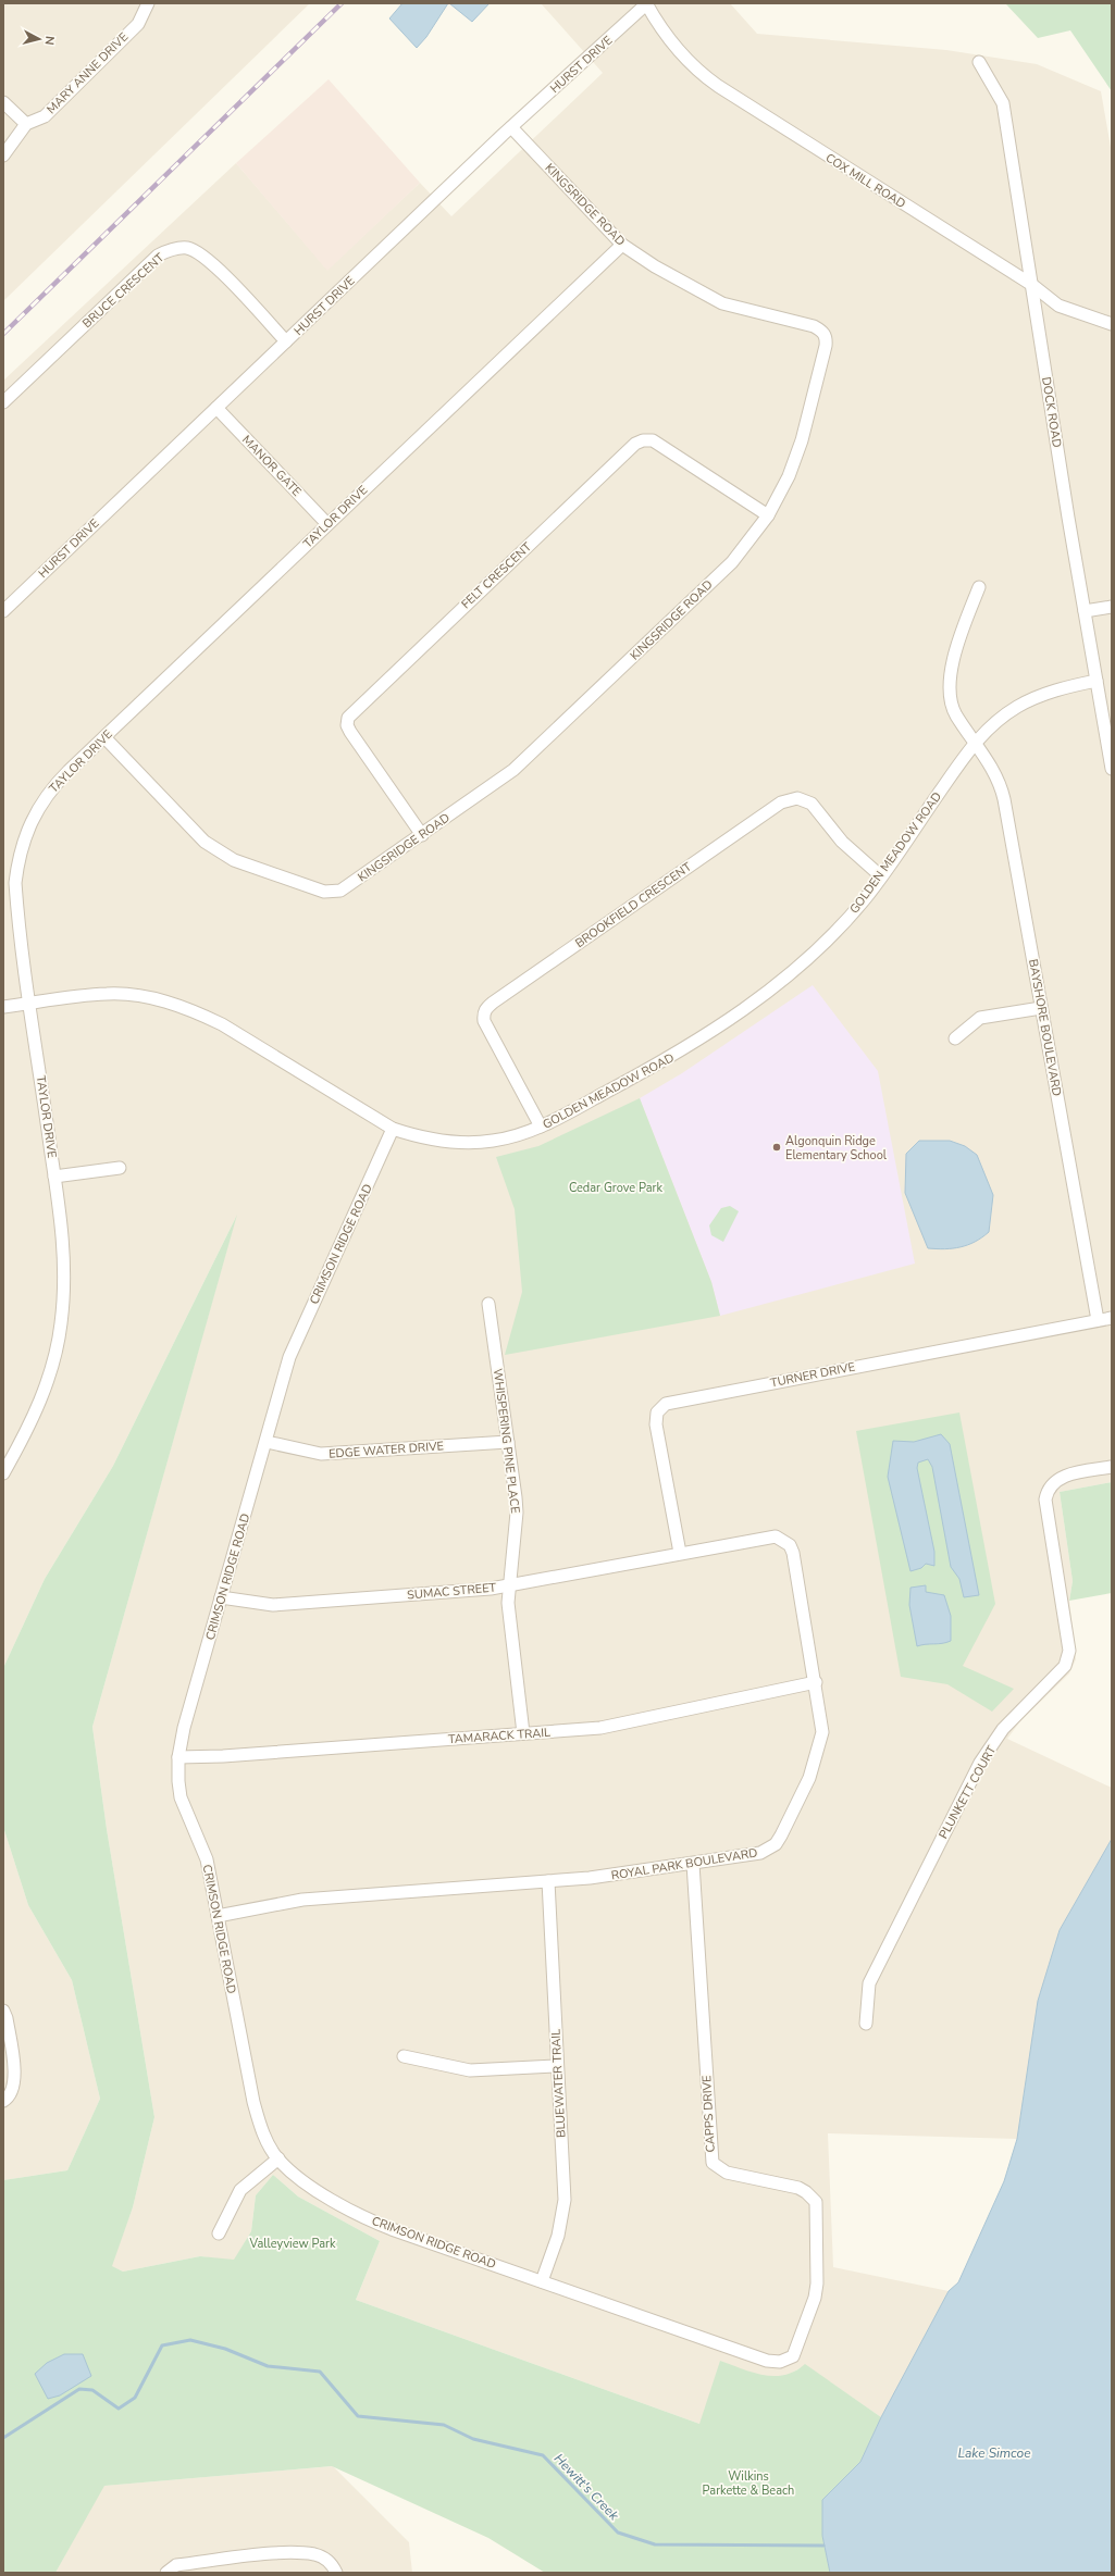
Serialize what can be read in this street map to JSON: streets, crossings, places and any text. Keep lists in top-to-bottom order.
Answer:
{
  "streets": {
    "street": [
      "HURST DRIVE",
      "MARY ANNE DRIVE",
      "COX MILL ROAD",
      "KINGSRIDGE ROAD",
      "BRUCE CRESCENT",
      "DOCK ROAD",
      "MANOR GATE",
      "TAYLOR DRIVE",
      "FELT CRESCENT",
      "GOLDEN MEADOW ROAD",
      "BROOKFIELD CRESCENT",
      "BAYSHORE BOULEVARD",
      "CRIMSON RIDGE ROAD",
      "TURNER DRIVE",
      "WHISPERING PINE PLACE",
      "EDGE WATER DRIVE",
      "SUMAC STREET",
      "TAMARACK TRAIL",
      "PLUNKETT COURT",
      "ROYAL PARK BOULEVARD",
      "BLUEWATER TRAIL",
      "CAPPS DRIVE"
    ]
  },
  "crossings": [
    ["HURST DRIVE", "COX MILL ROAD"],
    ["HURST DRIVE", "KINGSRIDGE ROAD"],
    ["HURST DRIVE", "BRUCE CRESCENT"],
    ["HURST DRIVE", "MANOR GATE"],
    ["COX MILL ROAD", "DOCK ROAD"],
    ["KINGSRIDGE ROAD", "TAYLOR DRIVE"],
    ["KINGSRIDGE ROAD", "FELT CRESCENT"],
    ["DOCK ROAD", "GOLDEN MEADOW ROAD"],
    ["MANOR GATE", "TAYLOR DRIVE"],
    ["TAYLOR DRIVE", "GOLDEN MEADOW ROAD"],
    ["GOLDEN MEADOW ROAD", "BROOKFIELD CRESCENT"],
    ["GOLDEN MEADOW ROAD", "BAYSHORE BOULEVARD"],
    ["GOLDEN MEADOW ROAD", "CRIMSON RIDGE ROAD"],
    ["BAYSHORE BOULEVARD", "TURNER DRIVE"],
    ["CRIMSON RIDGE ROAD", "EDGE WATER DRIVE"],
    ["CRIMSON RIDGE ROAD", "SUMAC STREET"],
    ["CRIMSON RIDGE ROAD", "TAMARACK TRAIL"],
    ["CRIMSON RIDGE ROAD", "ROYAL PARK BOULEVARD"],
    ["CRIMSON RIDGE ROAD", "BLUEWATER TRAIL"],
    ["CRIMSON RIDGE ROAD", "CAPPS DRIVE"],
    ["TURNER DRIVE", "SUMAC STREET"],
    ["TURNER DRIVE", "ROYAL PARK BOULEVARD"],
    ["WHISPERING PINE PLACE", "EDGE WATER DRIVE"],
    ["WHISPERING PINE PLACE", "SUMAC STREET"],
    ["WHISPERING PINE PLACE", "TAMARACK TRAIL"],
    ["SUMAC STREET", "ROYAL PARK BOULEVARD"],
    ["TAMARACK TRAIL", "ROYAL PARK BOULEVARD"],
    ["ROYAL PARK BOULEVARD", "BLUEWATER TRAIL"],
    ["ROYAL PARK BOULEVARD", "CAPPS DRIVE"]
  ],
  "water": ["Lake Simcoe", "Hewitt's Creek"],
  "parks": ["Cedar Grove Park", "Valleyview Park", "Wilkins Parkette & Beach"],
  "places": ["Algonquin Ridge Elementary School"],
  "north": "right"
}
